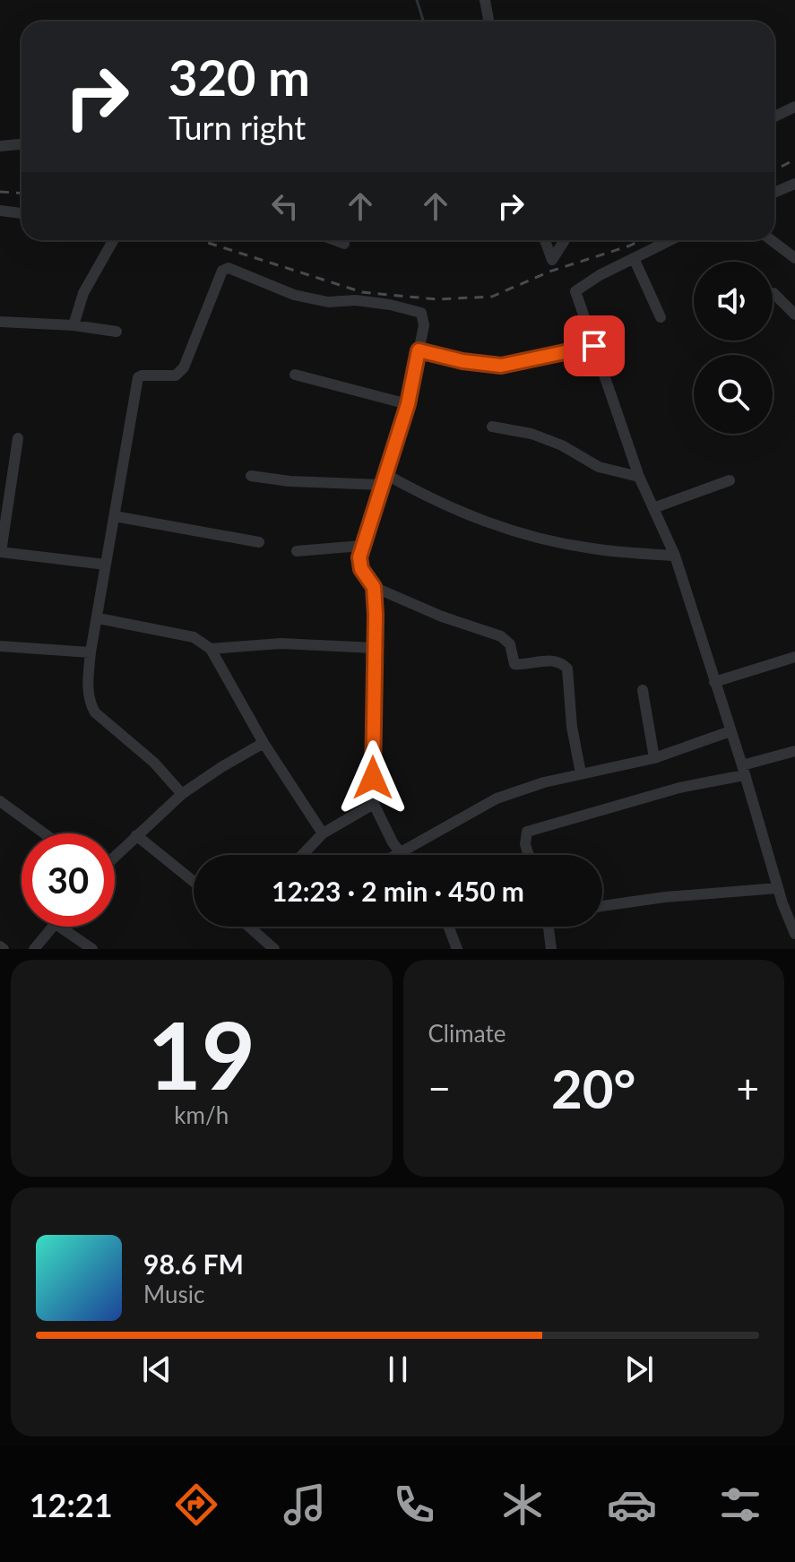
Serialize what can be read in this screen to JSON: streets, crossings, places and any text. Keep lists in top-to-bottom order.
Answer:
{
  "page": {
    "turn": ["320 m", "Turn right"],
    "limit": "30",
    "trip": "12:23 · 2 min · 450 m",
    "tile": [
      ["19", "km/h"],
      "Climate"
    ],
    "heat": ["−", "20°", "+"],
    "song": ["98.6 FM", "Music"],
    "tabs": "12:21"
  }
}
